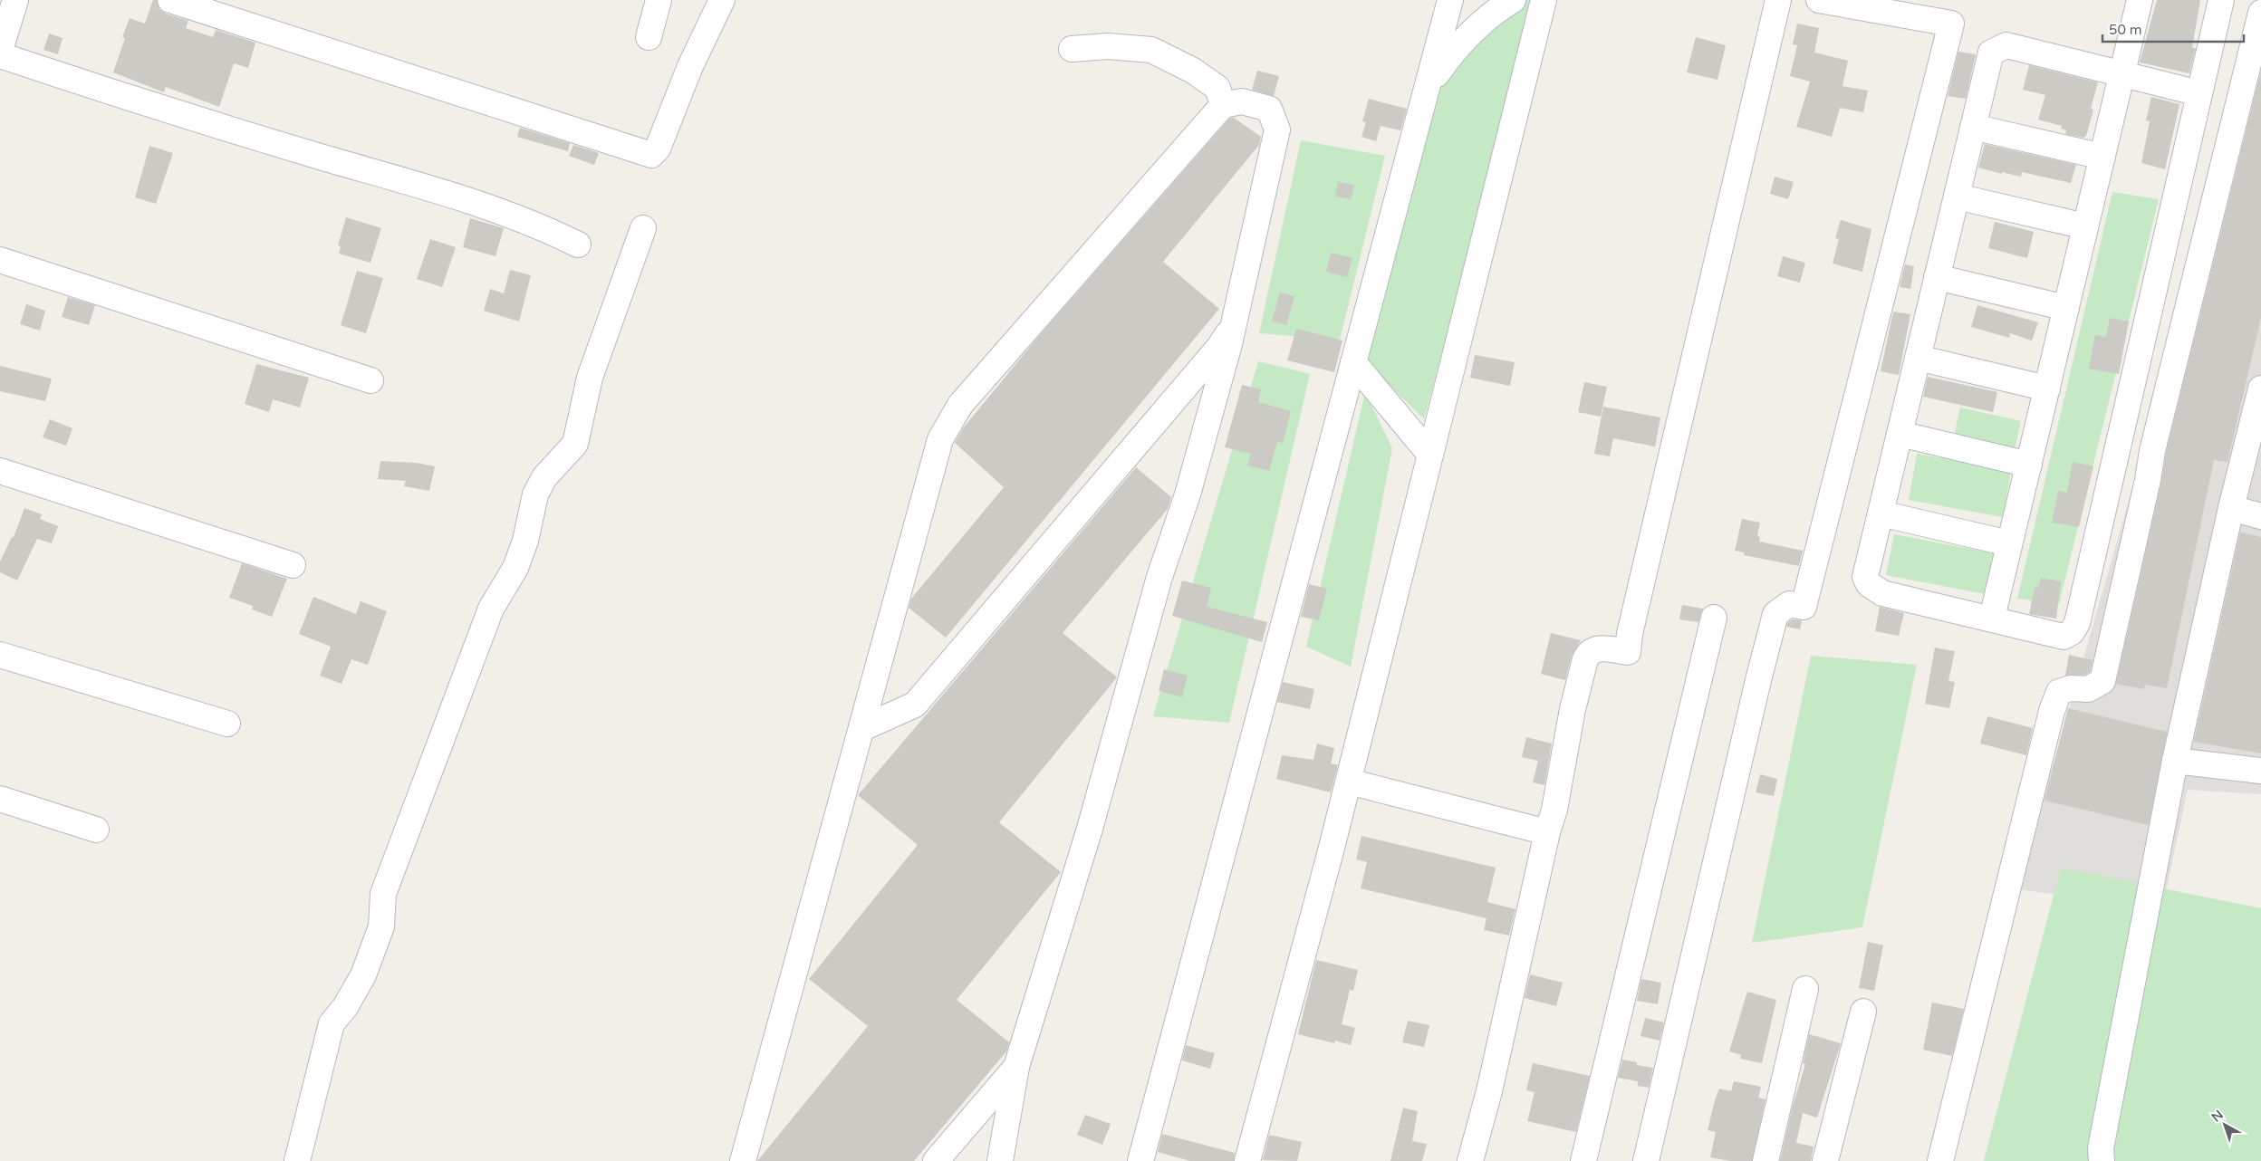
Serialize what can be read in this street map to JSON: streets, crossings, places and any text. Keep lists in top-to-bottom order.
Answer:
{
  "scale_bar": "50 m",
  "north": "top left"
}
